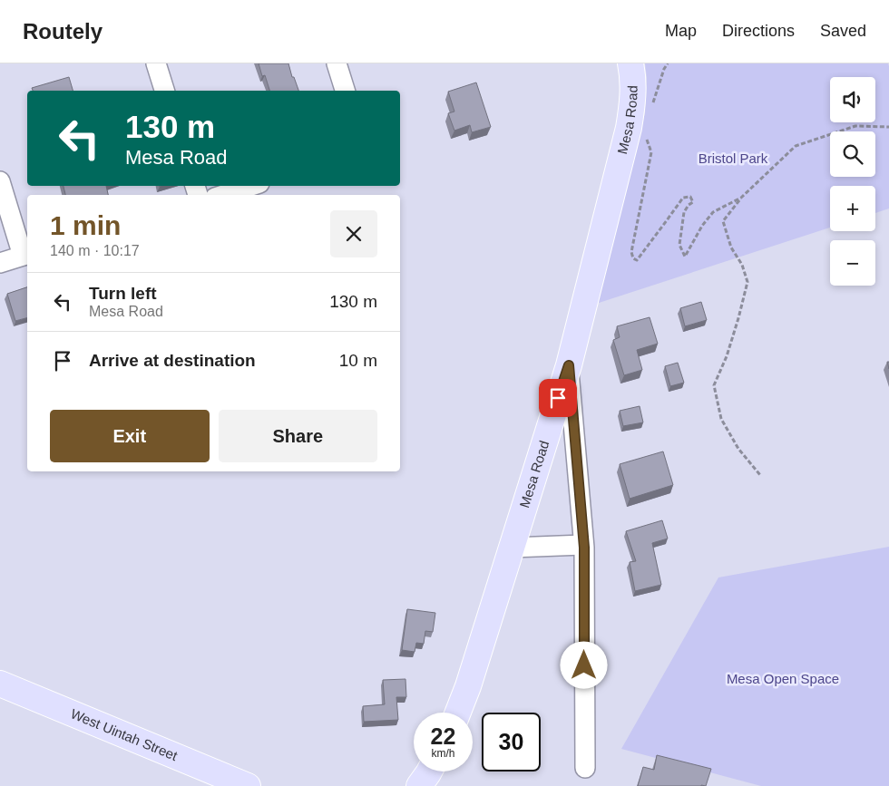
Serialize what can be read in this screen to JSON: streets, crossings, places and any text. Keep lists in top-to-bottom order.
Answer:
{
  "streets": {
    "main road": ["Mesa Road", "West Uintah Street"]
  },
  "parks": ["Bristol Park", "Mesa Open Space"],
  "page": {
    "header": "Routely",
    "nav": ["Map", "Directions", "Saved"],
    "map_buttons": ["+", "−"],
    "turn": ["130 m", "Mesa Road"],
    "heading": ["1 min", "140 m · 10:17"],
    "list": [
      {
        "name": "Turn left",
        "note": "Mesa Road",
        "value": "130 m"
      },
      {
        "name": "Arrive at destination",
        "value": "10 m"
      }
    ],
    "buttons": ["Exit", "Share"],
    "speed": "22 km/h",
    "limit": "30"
  }
}
